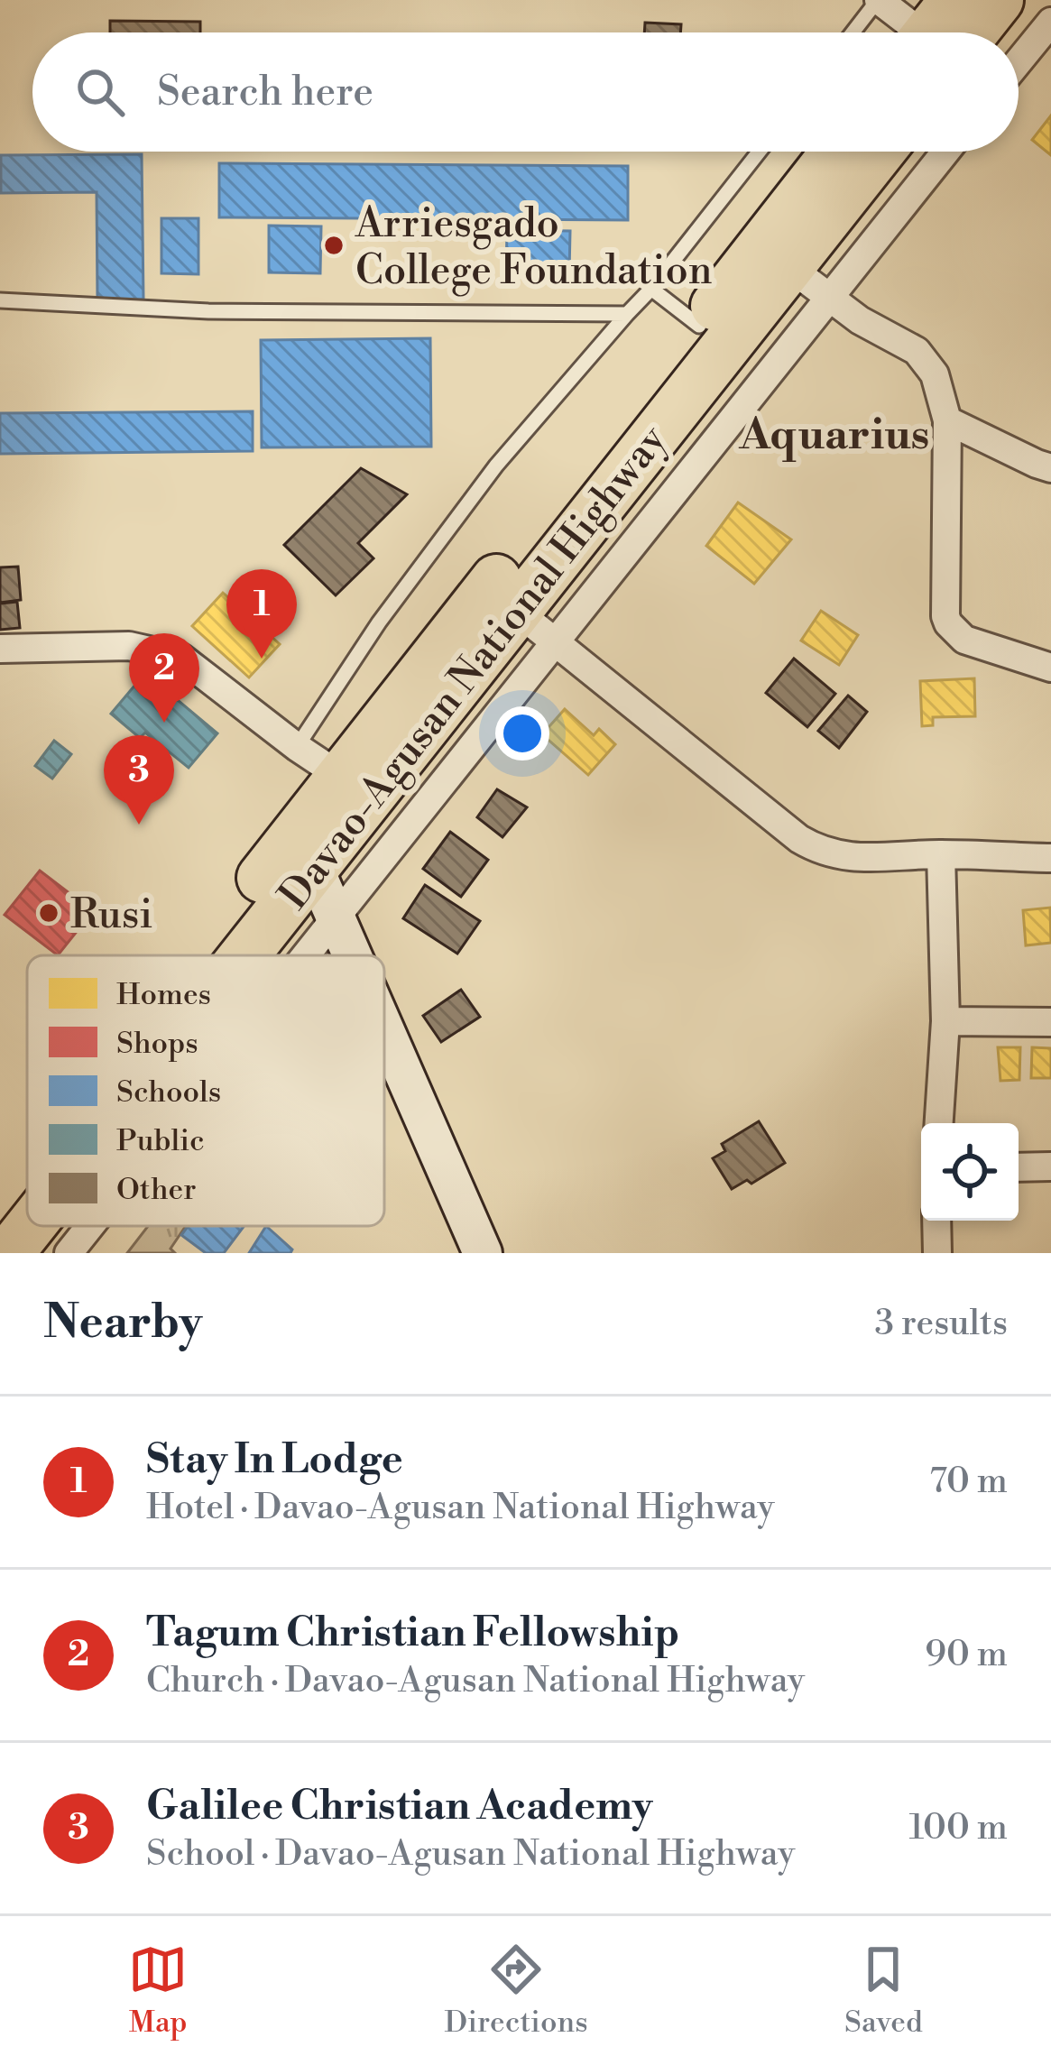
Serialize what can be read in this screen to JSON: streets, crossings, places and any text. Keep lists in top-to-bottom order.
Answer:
{
  "streets": {
    "highway": ["Davao-Agusan National Highway"]
  },
  "districts": ["Aquarius"],
  "places": ["Arriesgado College Foundation", "Rusi"],
  "legend": [
    "Homes",
    "Shops",
    "Schools",
    "Public",
    "Other"
  ],
  "page": {
    "search": "Search here",
    "pins": ["1", "2", "3"],
    "heading": ["Nearby", "3 results"],
    "list": [
      {
        "mark": "1",
        "name": "Stay In Lodge",
        "note": "Hotel · Davao-Agusan National Highway",
        "value": "70 m"
      },
      {
        "mark": "2",
        "name": "Tagum Christian Fellowship",
        "note": "Church · Davao-Agusan National Highway",
        "value": "90 m"
      },
      {
        "mark": "3",
        "name": "Galilee Christian Academy",
        "note": "School · Davao-Agusan National Highway",
        "value": "100 m"
      }
    ],
    "nav": ["Map", "Directions", "Saved"]
  }
}
